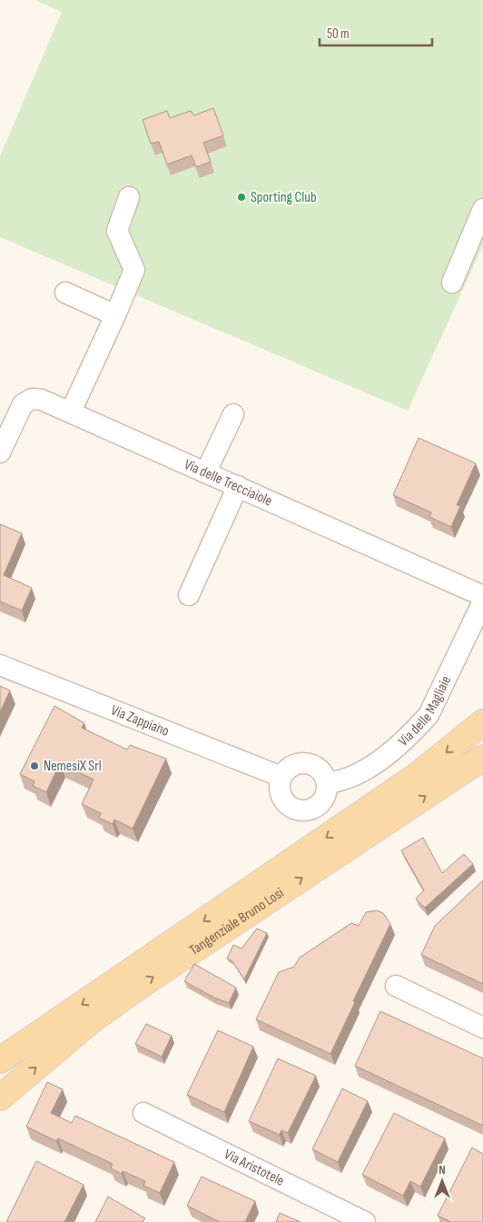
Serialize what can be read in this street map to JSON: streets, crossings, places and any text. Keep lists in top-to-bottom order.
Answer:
{
  "streets": {
    "main road": ["Tangenziale Bruno Losi"],
    "street": [
      "Via delle Trecciaiole",
      "Via delle Magliaie",
      "Via Zappiano",
      "Via Aristotele"
    ]
  },
  "crossings": [
    ["Via delle Magliaie", "Via Zappiano"]
  ],
  "places": ["Sporting Club", "NemesiX Srl"],
  "scale_bar": "50 m",
  "north": "top"
}
